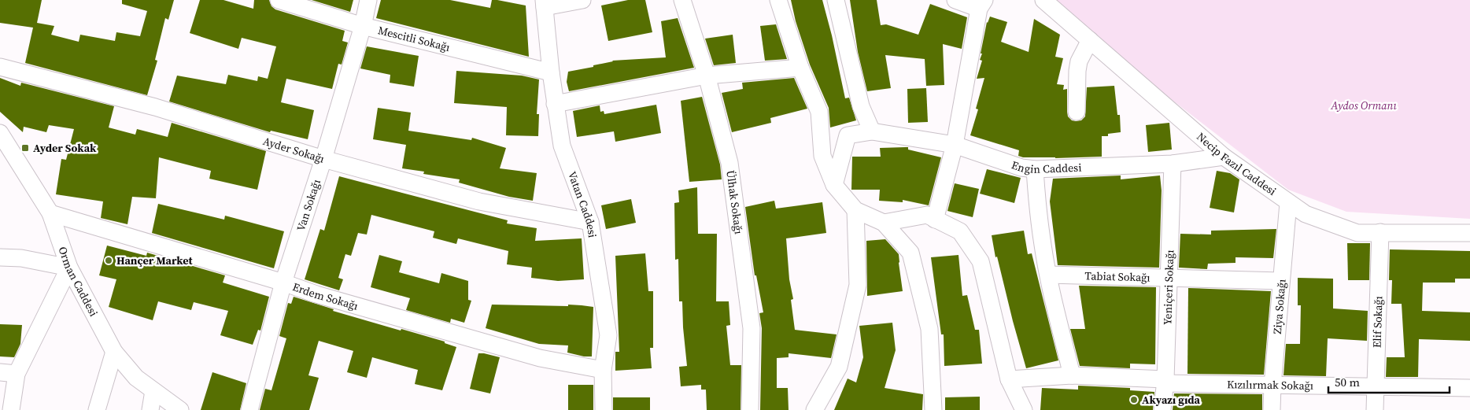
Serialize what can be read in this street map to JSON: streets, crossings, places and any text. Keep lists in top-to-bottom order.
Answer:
{
  "streets": {
    "street": [
      "Mescitli Sokağı",
      "Ayder Sokağı",
      "Necip Fazıl Caddesi",
      "Engin Caddesi",
      "Ülhak Sokağı",
      "Vatan Caddesi",
      "Van Sokağı",
      "Tabiat Sokağı",
      "Orman Caddesi",
      "Yeniçeri Sokağı",
      "Erdem Sokağı",
      "Ziya Sokağı",
      "Elif Sokağı",
      "Kızılırmak Sokağı"
    ]
  },
  "crossings": [
    ["Mescitli Sokağı", "Vatan Caddesi"],
    ["Mescitli Sokağı", "Van Sokağı"],
    ["Ayder Sokağı", "Vatan Caddesi"],
    ["Ayder Sokağı", "Van Sokağı"],
    ["Necip Fazıl Caddesi", "Engin Caddesi"],
    ["Necip Fazıl Caddesi", "Ziya Sokağı"],
    ["Necip Fazıl Caddesi", "Elif Sokağı"],
    ["Engin Caddesi", "Yeniçeri Sokağı"],
    ["Vatan Caddesi", "Erdem Sokağı"],
    ["Van Sokağı", "Erdem Sokağı"],
    ["Tabiat Sokağı", "Yeniçeri Sokağı"],
    ["Tabiat Sokağı", "Ziya Sokağı"],
    ["Orman Caddesi", "Erdem Sokağı"],
    ["Yeniçeri Sokağı", "Kızılırmak Sokağı"],
    ["Ziya Sokağı", "Kızılırmak Sokağı"],
    ["Elif Sokağı", "Kızılırmak Sokağı"]
  ],
  "parks": ["Aydos Ormanı"],
  "places": {
    "transit": ["Ayder Sokak"],
    "other": ["Hançer Market", "Akyazı gıda"]
  },
  "scale_bar": "50 m"
}
